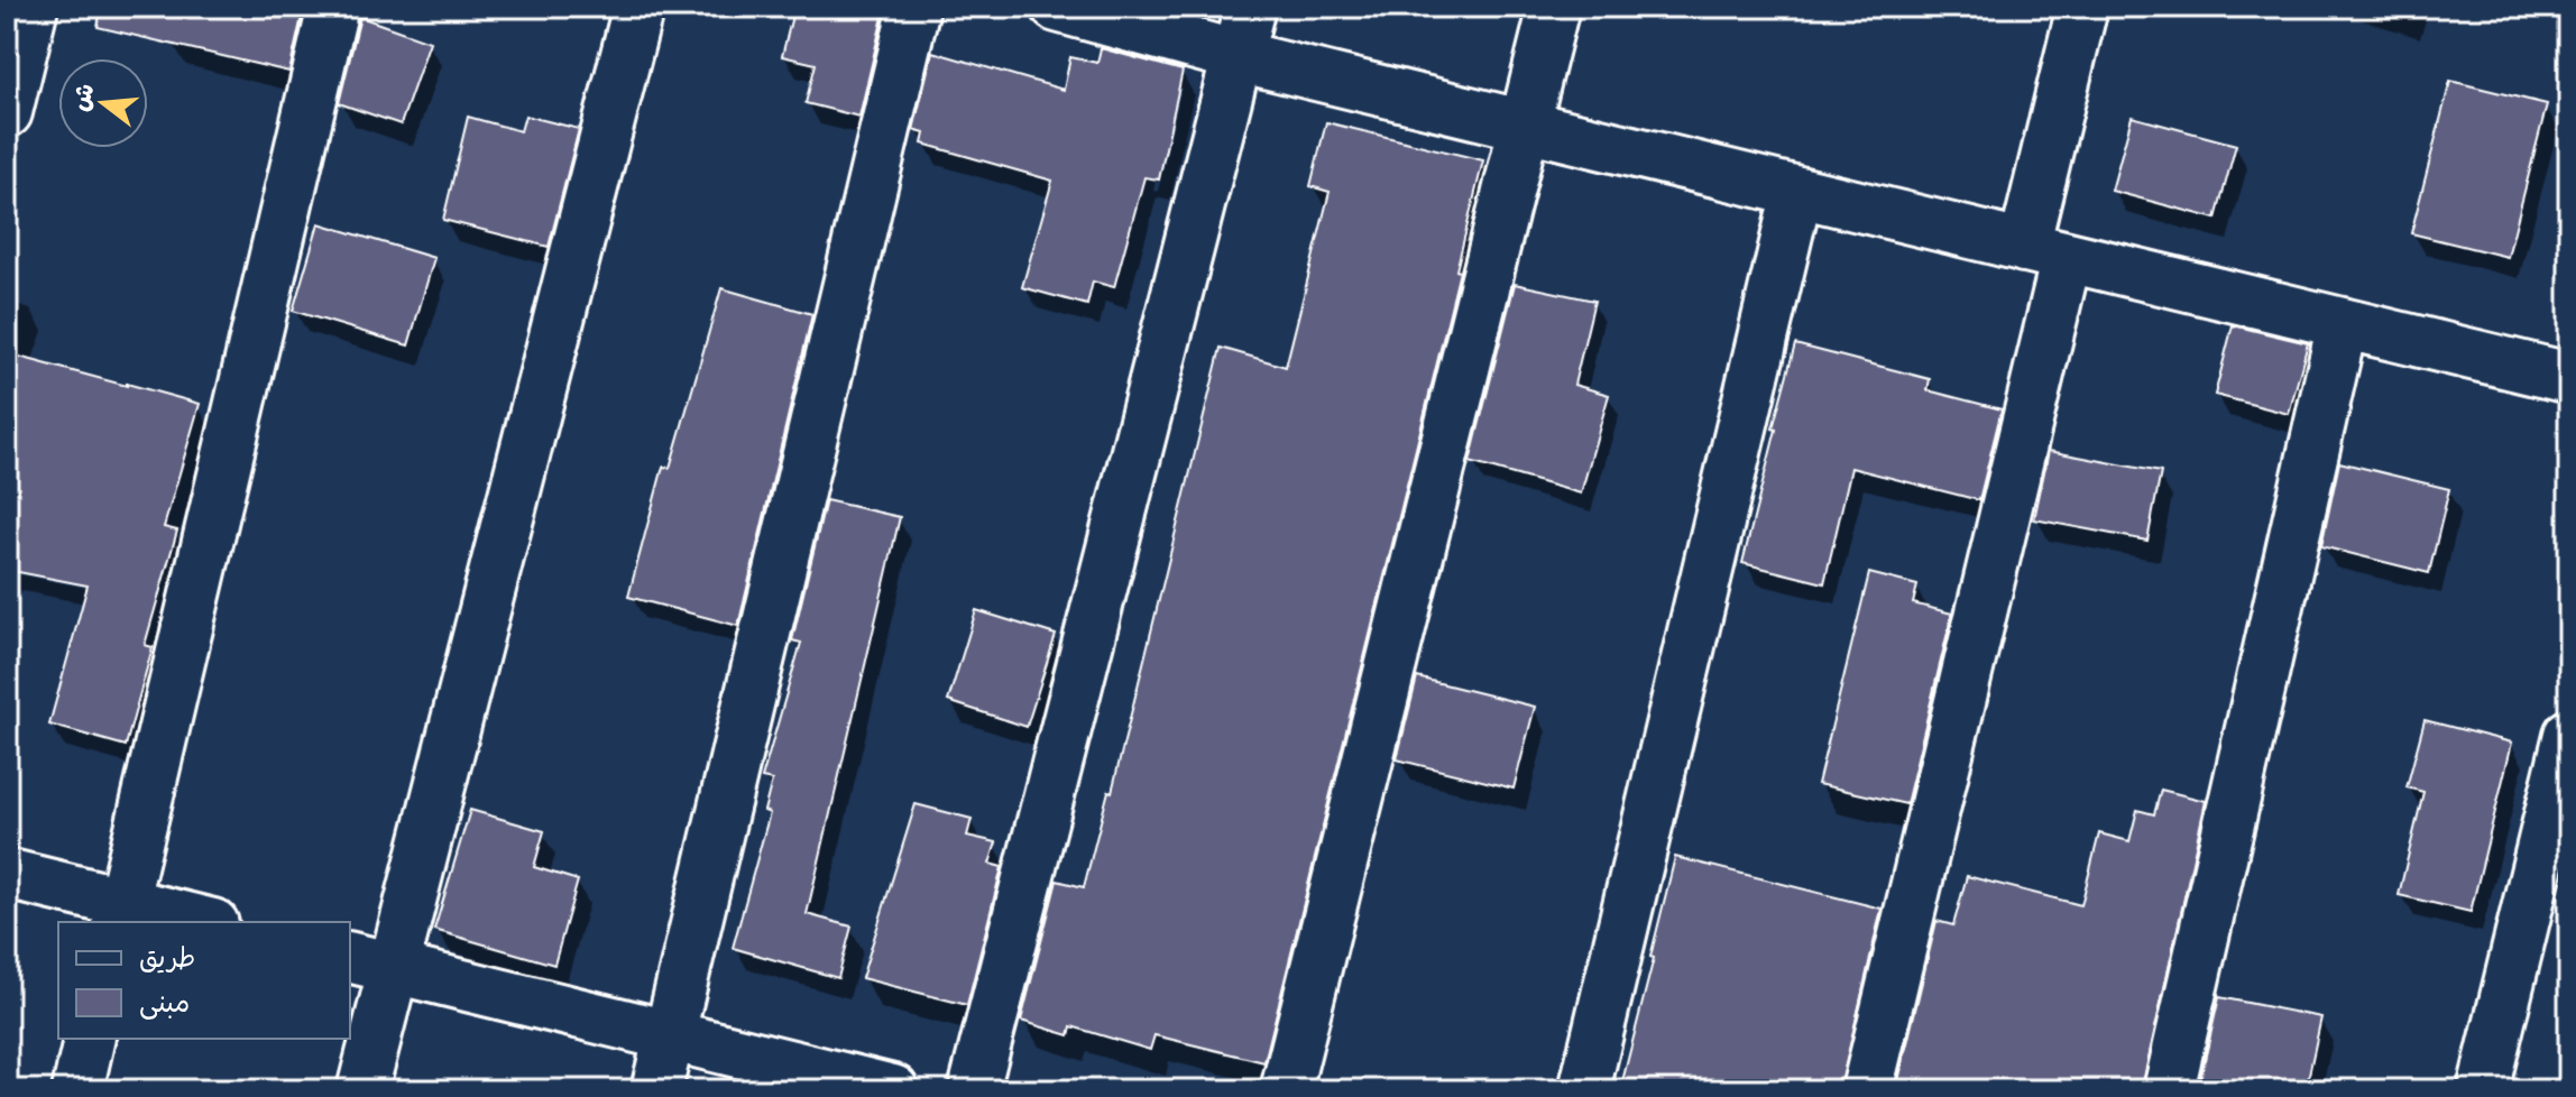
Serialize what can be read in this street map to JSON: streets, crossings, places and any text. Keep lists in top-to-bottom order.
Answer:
{
  "legend": ["طريق", "مبنى"],
  "north": "left"
}
